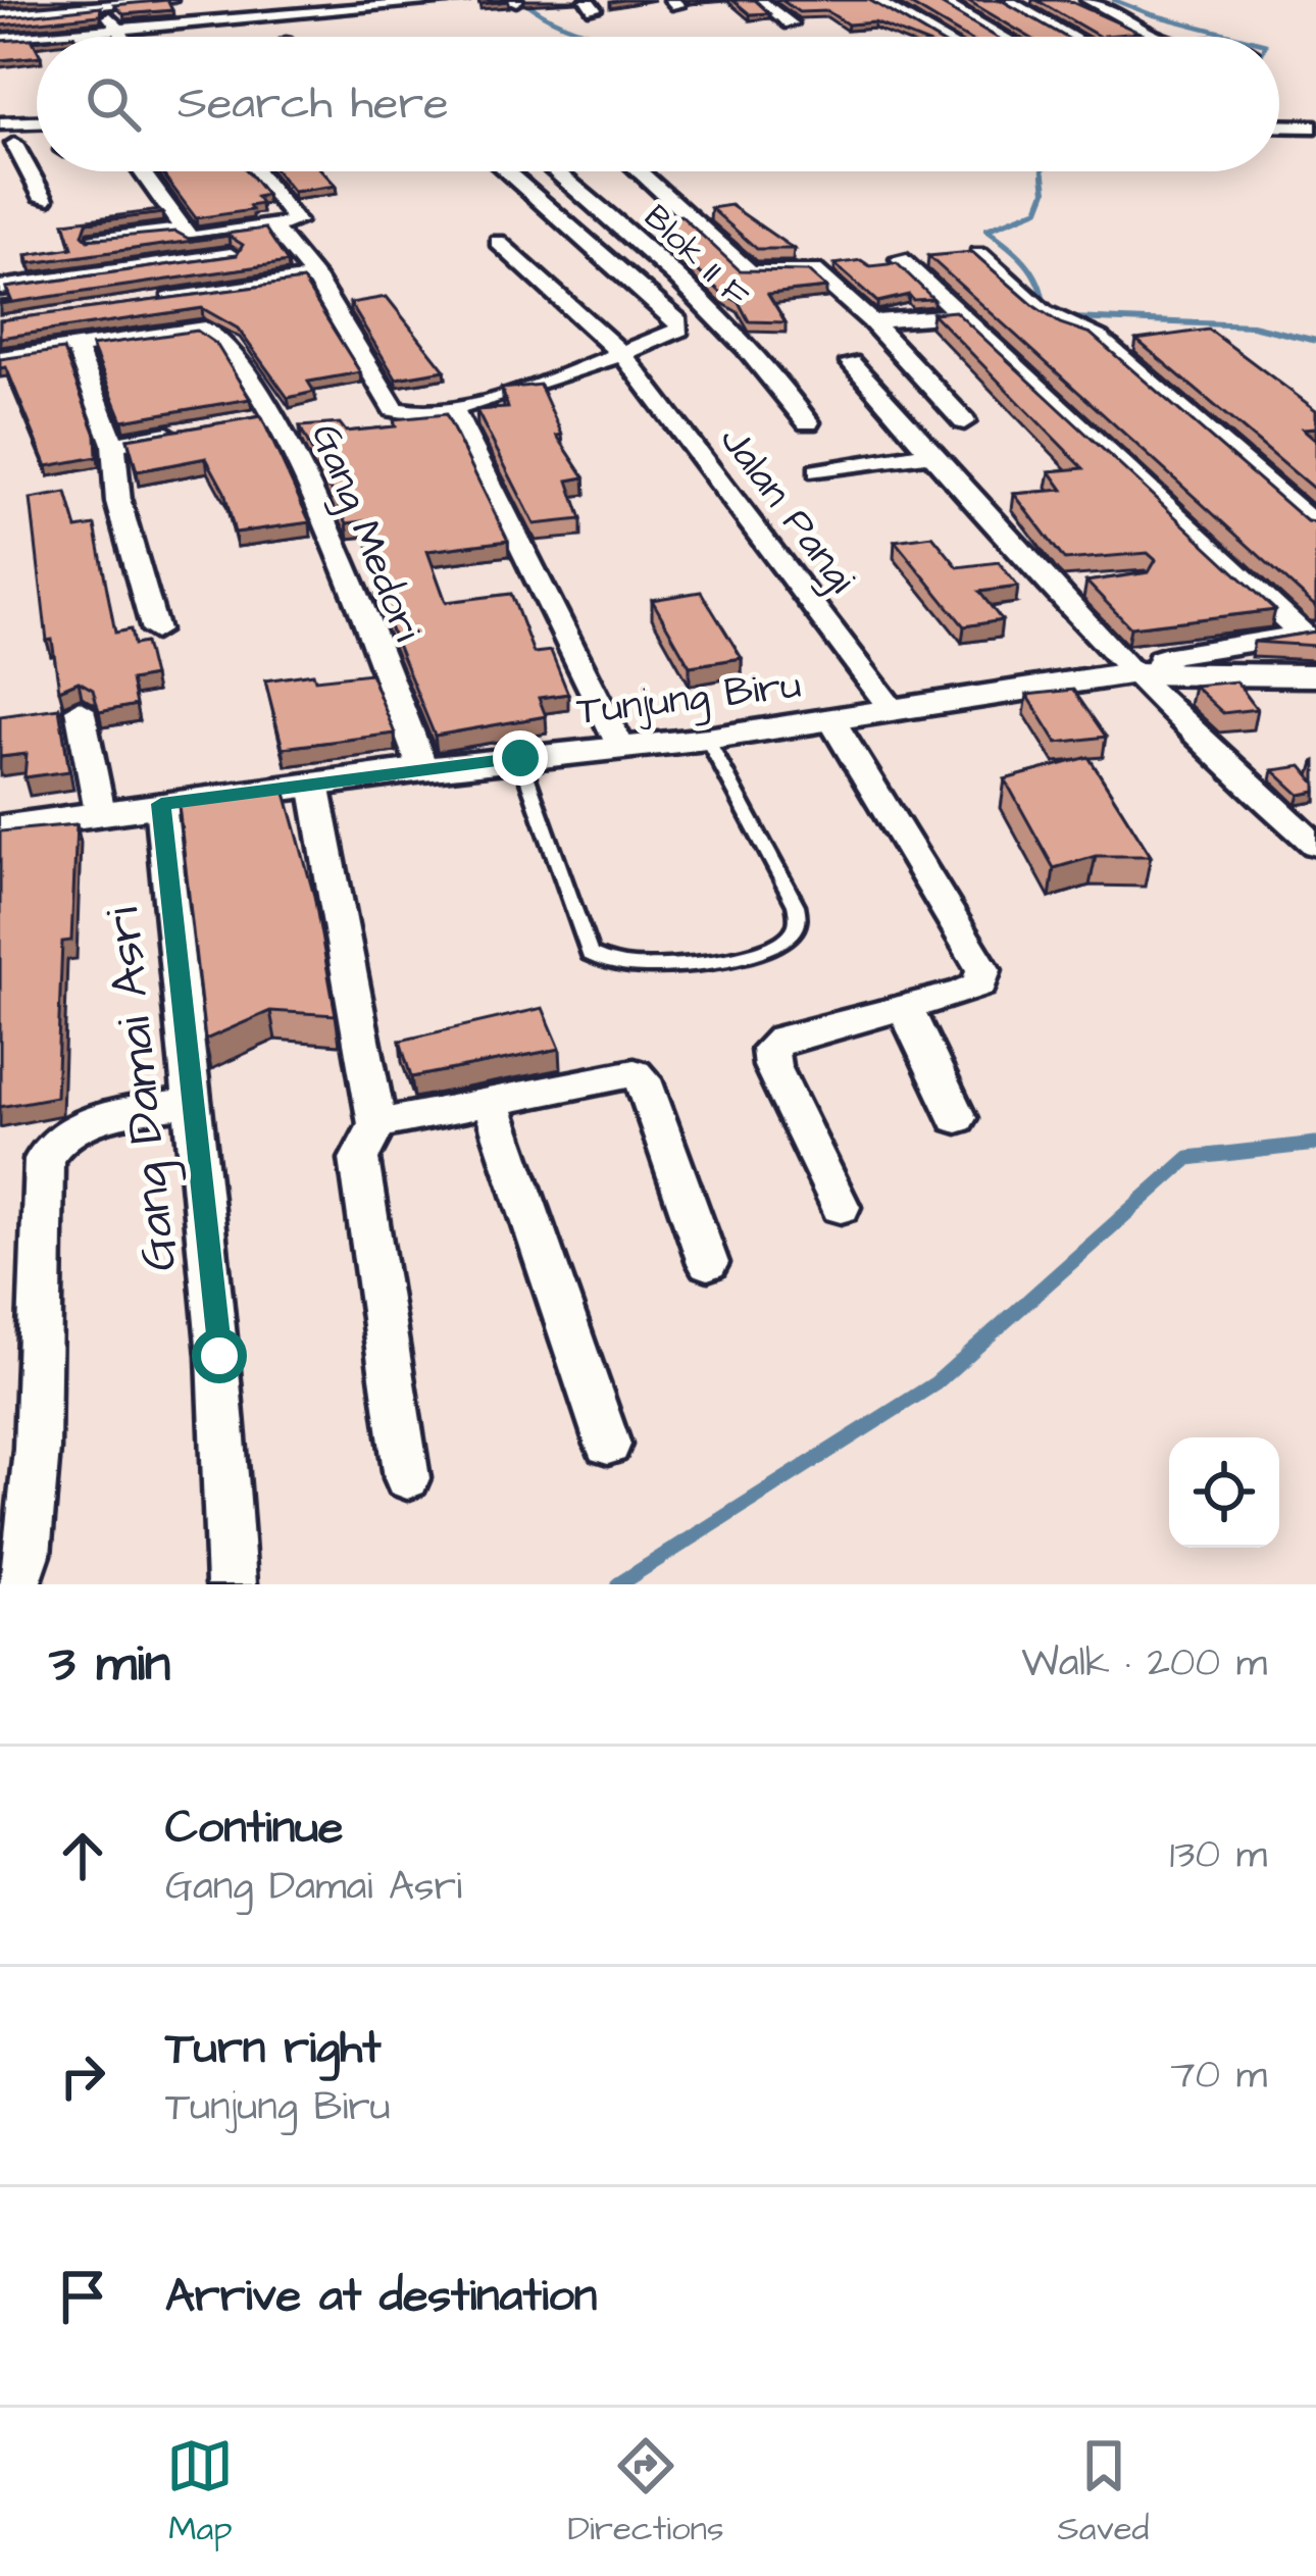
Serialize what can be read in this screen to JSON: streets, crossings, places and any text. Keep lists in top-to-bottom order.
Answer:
{
  "streets": {
    "street": [
      "Blok II F",
      "Jalan Pangi",
      "Gang Medori",
      "Tunjung Biru",
      "Gang Damai Asri"
    ]
  },
  "crossings": [
    ["Jalan Pangi", "Tunjung Biru"],
    ["Gang Medori", "Tunjung Biru"],
    ["Tunjung Biru", "Gang Damai Asri"]
  ],
  "page": {
    "search": "Search here",
    "heading": ["3 min", "Walk · 200 m"],
    "list": [
      ["Continue", "Gang Damai Asri", "130 m"],
      ["Turn right", "Tunjung Biru", "70 m"],
      "Arrive at destination"
    ],
    "nav": ["Map", "Directions", "Saved"]
  }
}
